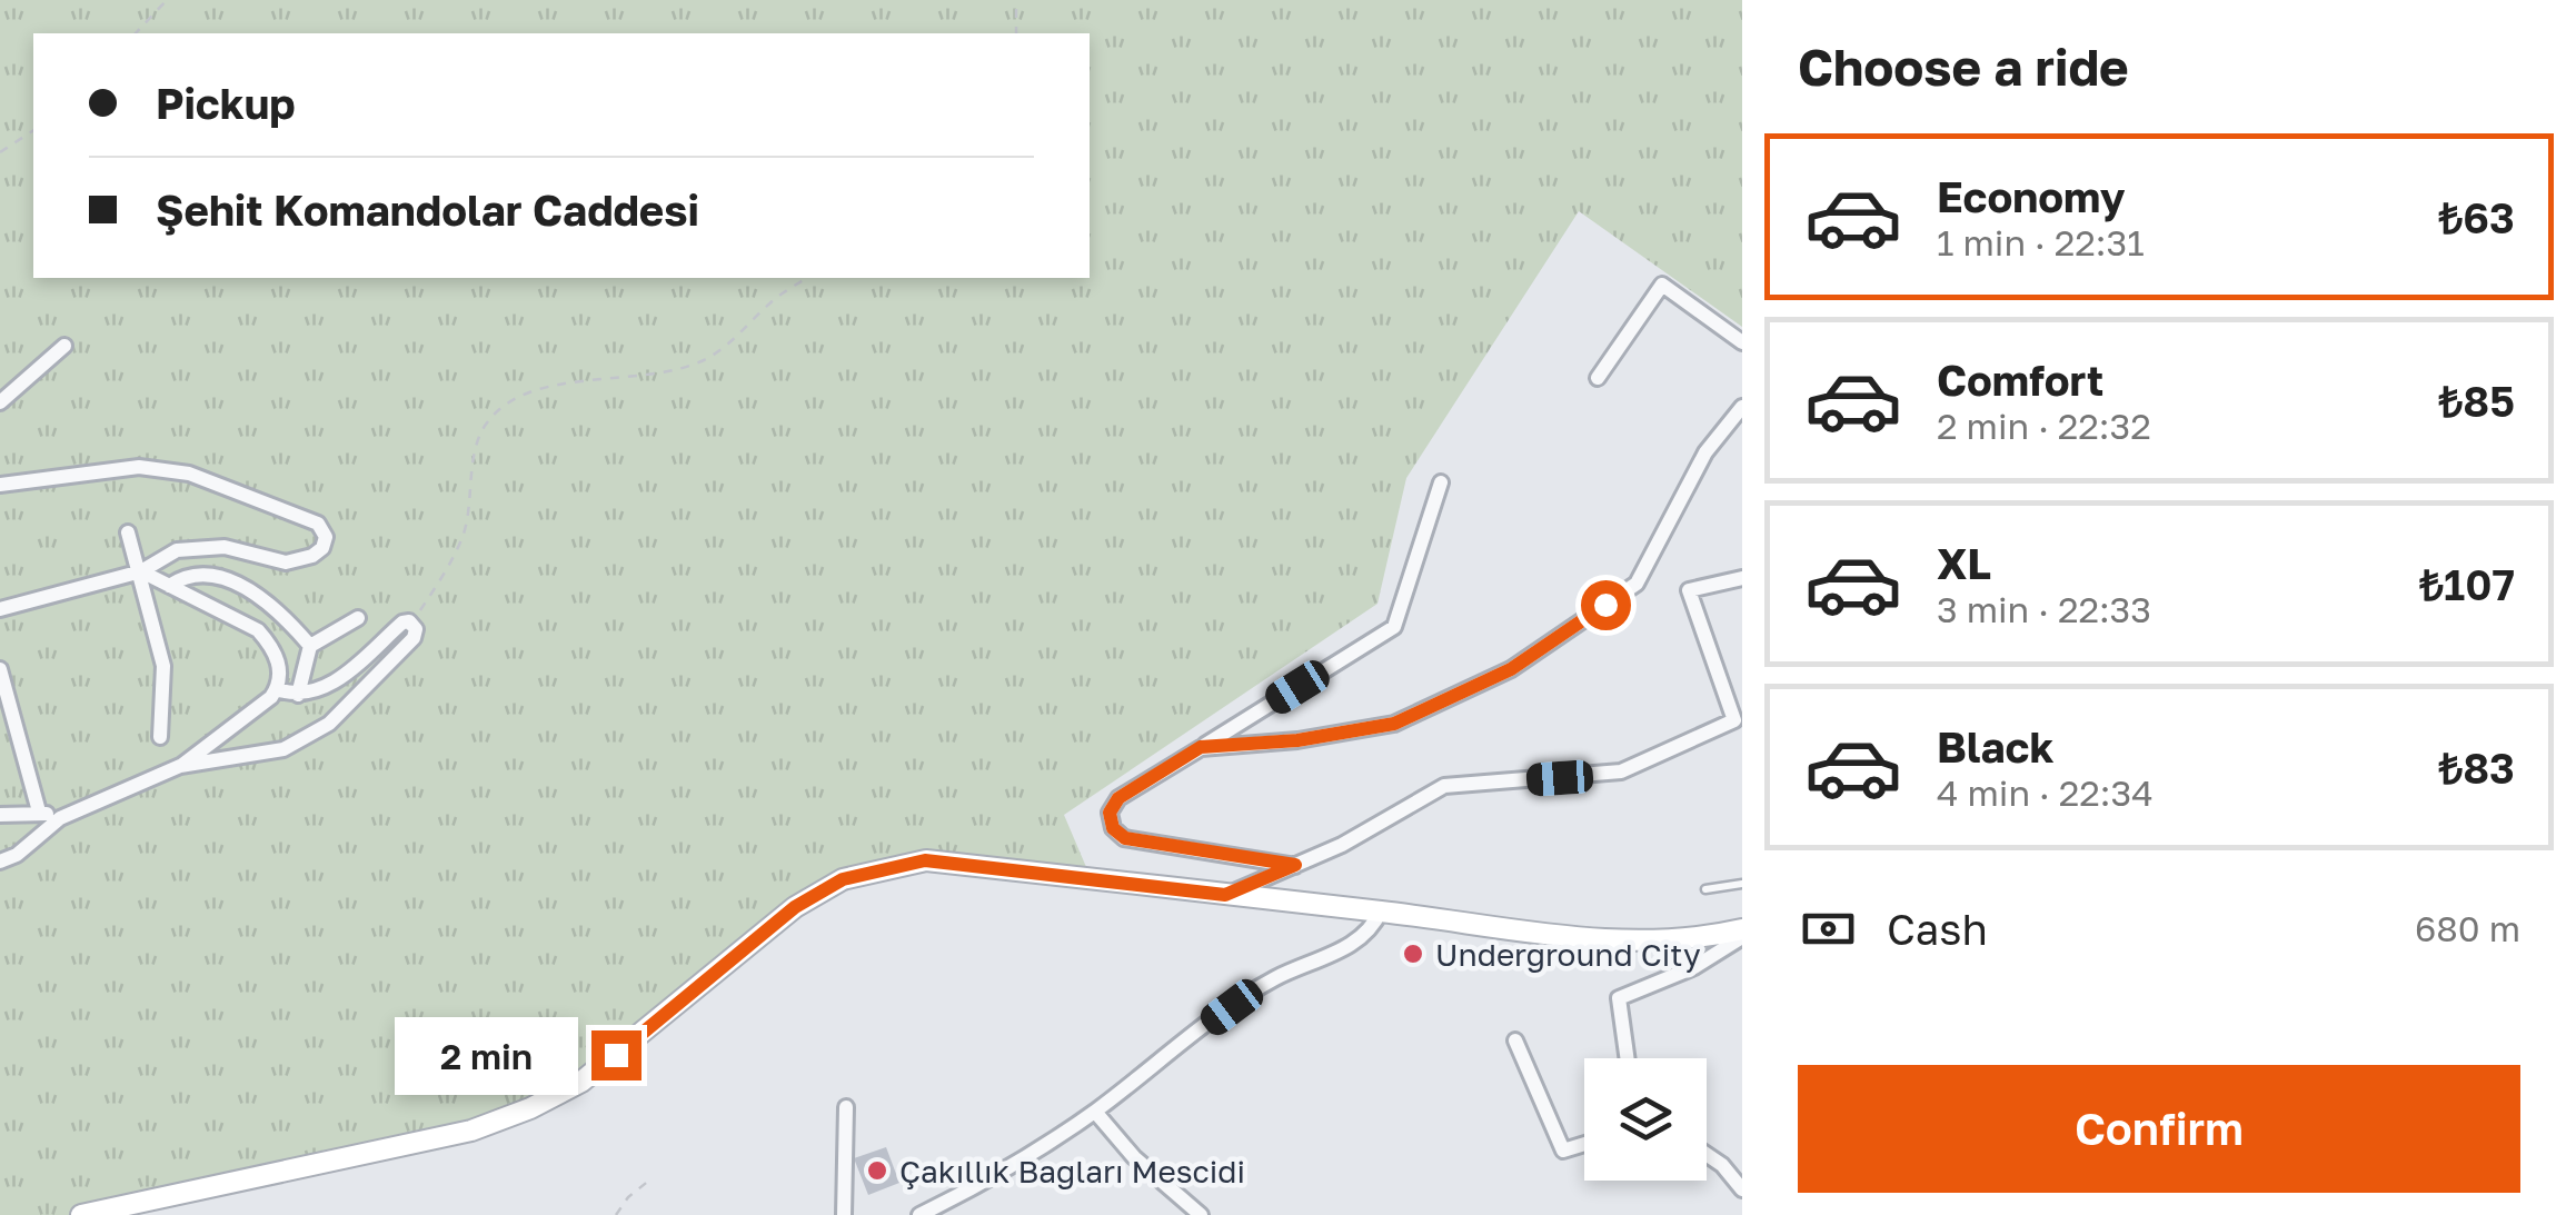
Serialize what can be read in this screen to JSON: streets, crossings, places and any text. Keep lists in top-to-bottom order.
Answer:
{
  "places": ["Underground City", "Çakıllık Bağları Mescidi"],
  "page": {
    "heading": "Choose a ride",
    "banner": ["Pickup", "Şehit Komandolar Caddesi"],
    "list": [
      {
        "name": "Economy",
        "note": "1 min · 22:31",
        "value": "₺63"
      },
      {
        "name": "Comfort",
        "note": "2 min · 22:32",
        "value": "₺85"
      },
      {
        "name": "XL",
        "note": "3 min · 22:33",
        "value": "₺107"
      },
      {
        "name": "Black",
        "note": "4 min · 22:34",
        "value": "₺83"
      }
    ],
    "pay": ["Cash", "680 m"],
    "bubble": "2 min",
    "buttons": "Confirm"
  }
}
